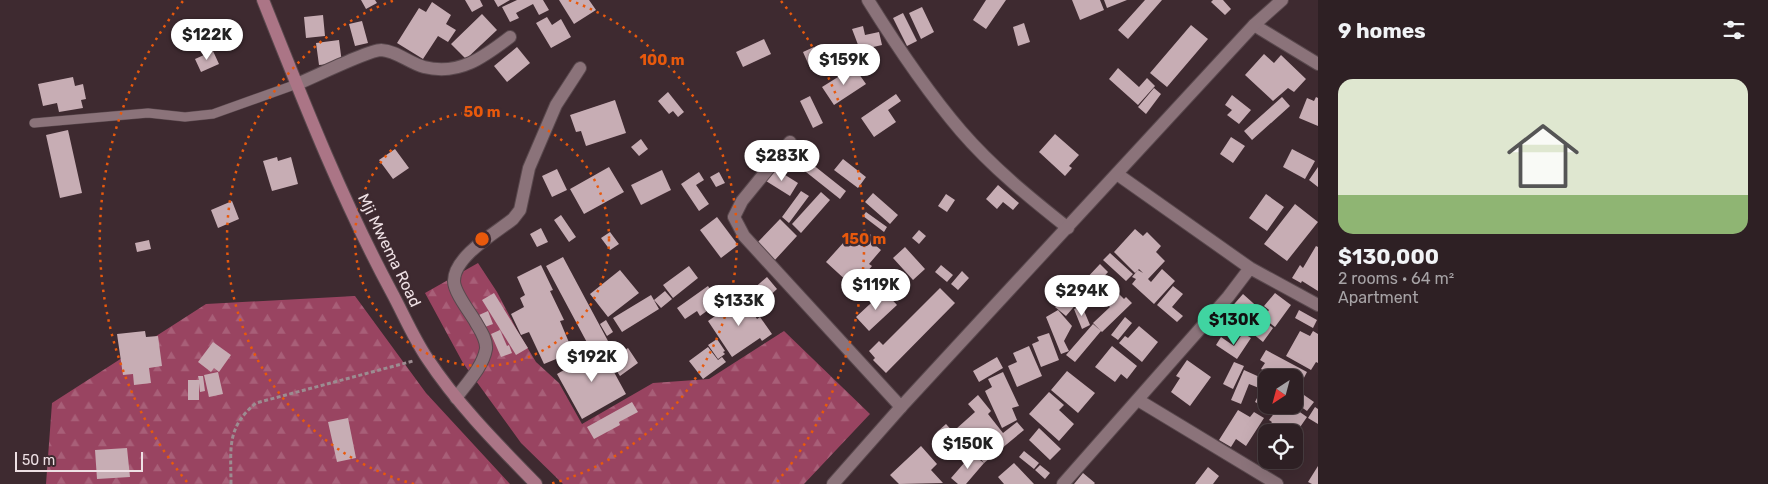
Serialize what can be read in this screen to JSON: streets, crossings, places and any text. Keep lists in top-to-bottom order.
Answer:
{
  "streets": {
    "main road": ["Mji Mwema Road"]
  },
  "scale_bar": "50 m",
  "north": "bottom left",
  "page": {
    "heading": "9 homes",
    "price": [
      "$122K",
      "$159K",
      "$283K",
      "$119K",
      "$294K",
      "$133K",
      "$130K",
      "$192K",
      "$150K"
    ],
    "list": [
      {
        "name": "$130,000",
        "note": "2 rooms · 64 m² · Apartment"
      }
    ],
    "scale": "50 m"
  },
  "rings": ["100 m", "50 m", "150 m"]
}
